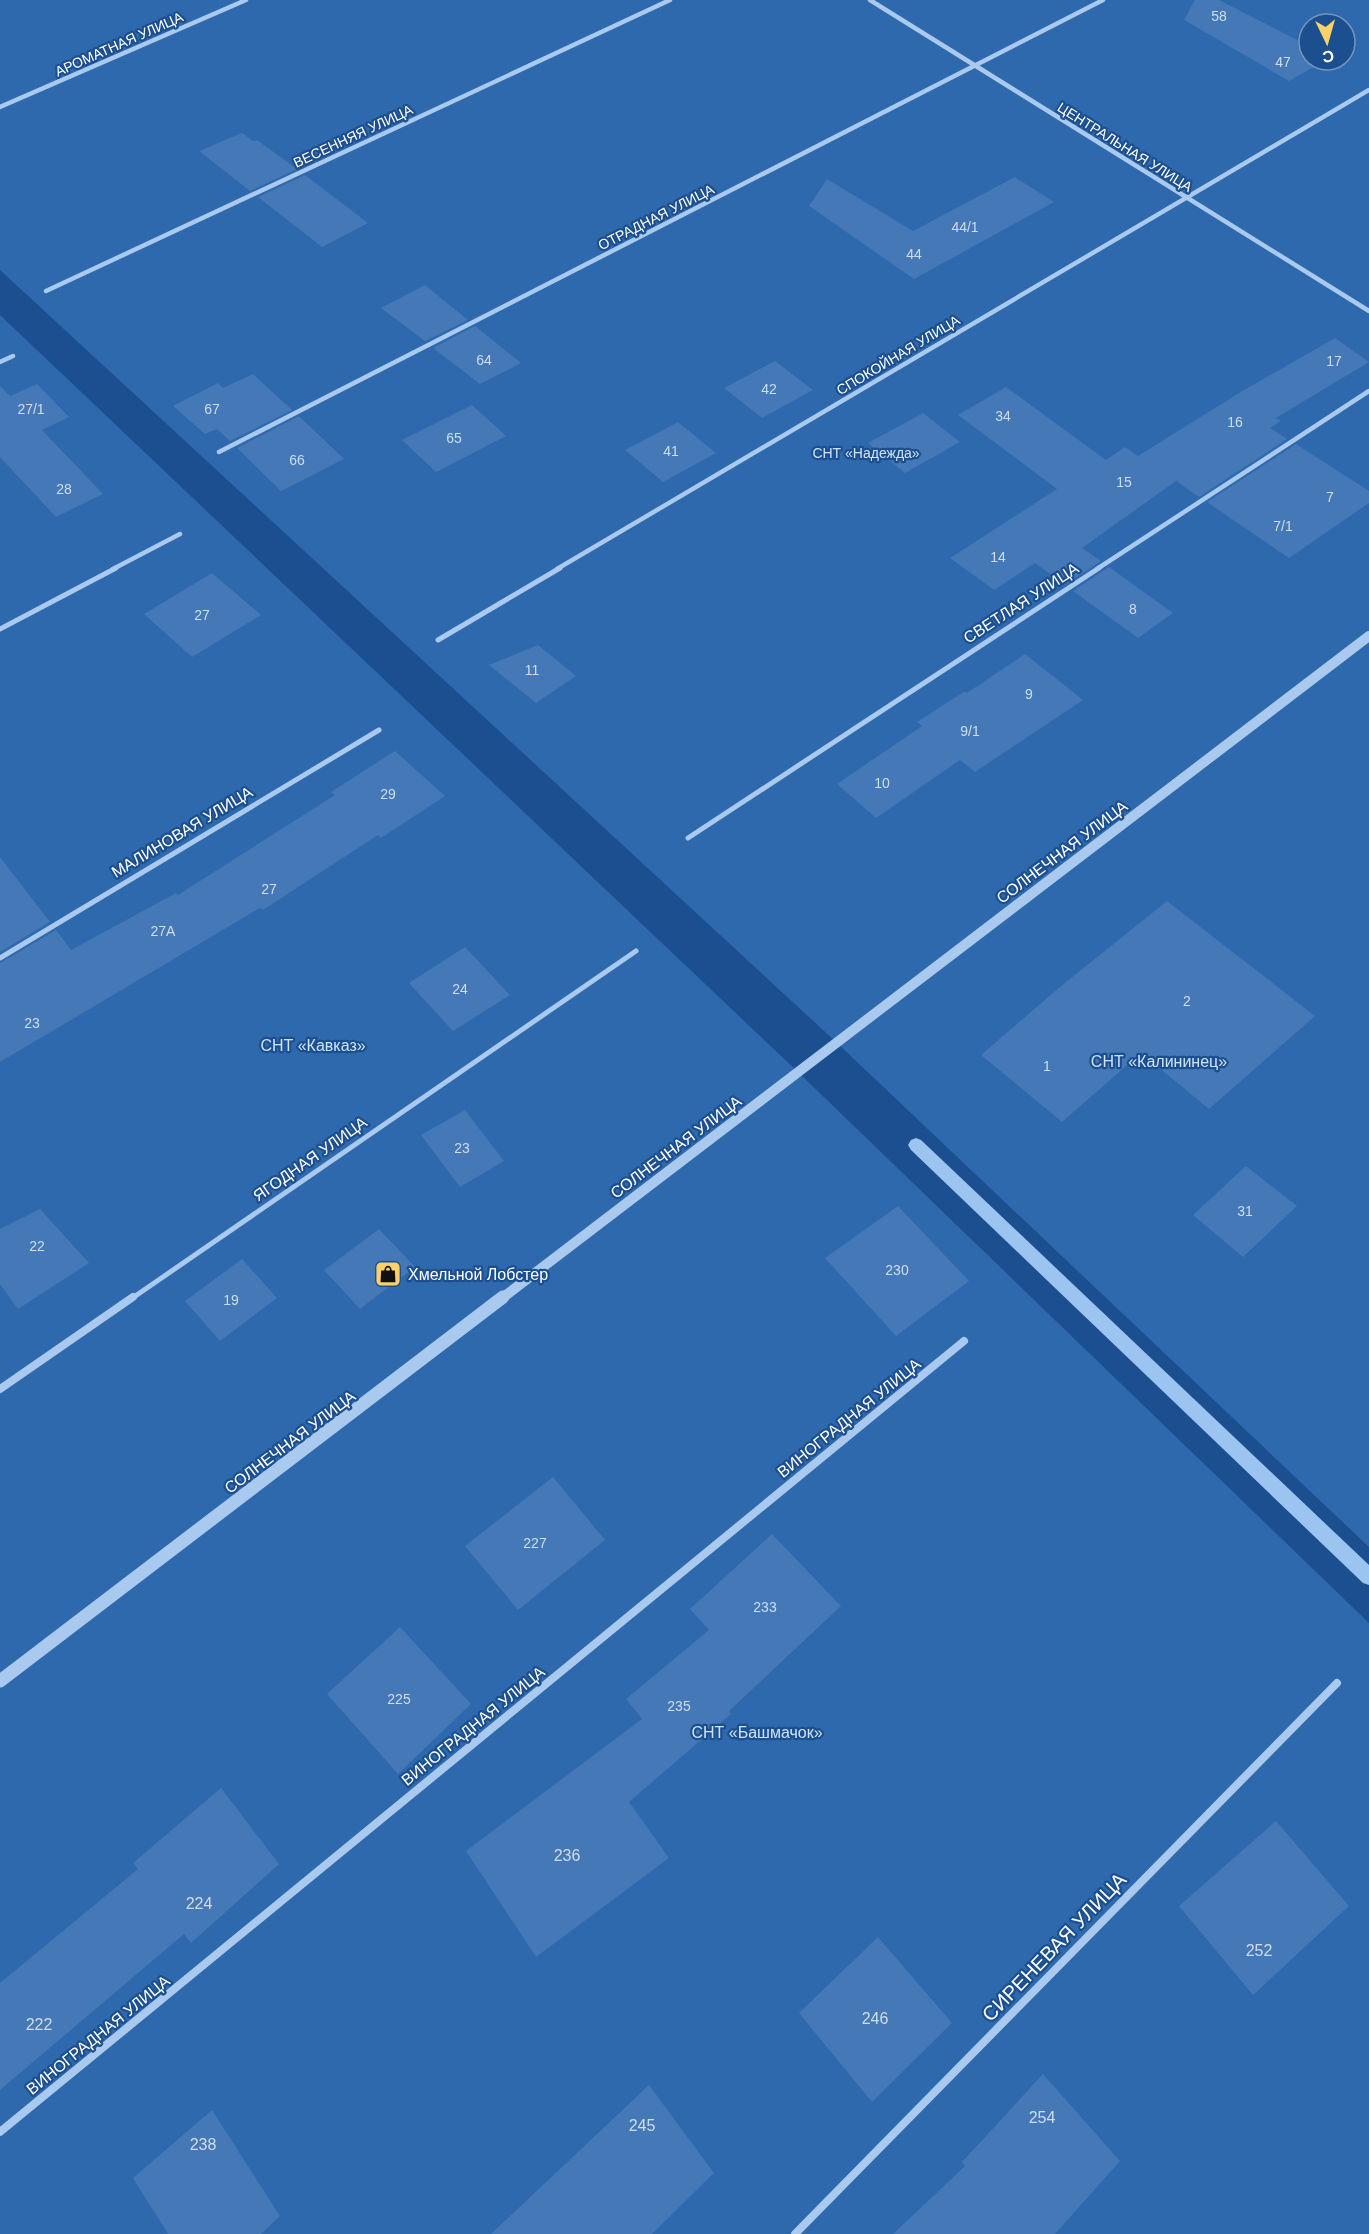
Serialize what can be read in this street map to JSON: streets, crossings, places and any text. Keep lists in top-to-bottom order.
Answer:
{
  "streets": {
    "street": [
      "АРОМАТНАЯ УЛИЦА",
      "ВЕСЕННЯЯ УЛИЦА",
      "ЦЕНТРАЛЬНАЯ УЛИЦА",
      "ОТРАДНАЯ УЛИЦА",
      "СПОКОЙНАЯ УЛИЦА",
      "СВЕТЛАЯ УЛИЦА",
      "МАЛИНОВАЯ УЛИЦА",
      "СОЛНЕЧНАЯ УЛИЦА",
      "ЯГОДНАЯ УЛИЦА",
      "ВИНОГРАДНАЯ УЛИЦА",
      "СИРЕНЕВАЯ УЛИЦА"
    ]
  },
  "crossings": [
    ["ЦЕНТРАЛЬНАЯ УЛИЦА", "ОТРАДНАЯ УЛИЦА"],
    ["ЦЕНТРАЛЬНАЯ УЛИЦА", "СПОКОЙНАЯ УЛИЦА"]
  ],
  "parks": [
    "СНТ «Надежда»",
    "СНТ «Кавказ»",
    "СНТ «Калининец»",
    "СНТ «Башмачок»"
  ],
  "places": {
    "shop": ["Хмельной Лобстер"]
  },
  "house_numbers": [
    "58",
    "47",
    "44/1",
    "44",
    "64",
    "17",
    "42",
    "27/1",
    "67",
    "34",
    "16",
    "65",
    "41",
    "66",
    "15",
    "28",
    "7",
    "7/1",
    "14",
    "8",
    "27",
    "11",
    "9",
    "9/1",
    "10",
    "29",
    "27",
    "27А",
    "24",
    "2",
    "23",
    "1",
    "23",
    "31",
    "22",
    "230",
    "19",
    "227",
    "233",
    "225",
    "235",
    "236",
    "224",
    "252",
    "246",
    "222",
    "254",
    "245",
    "238"
  ],
  "north": "bottom"
}
